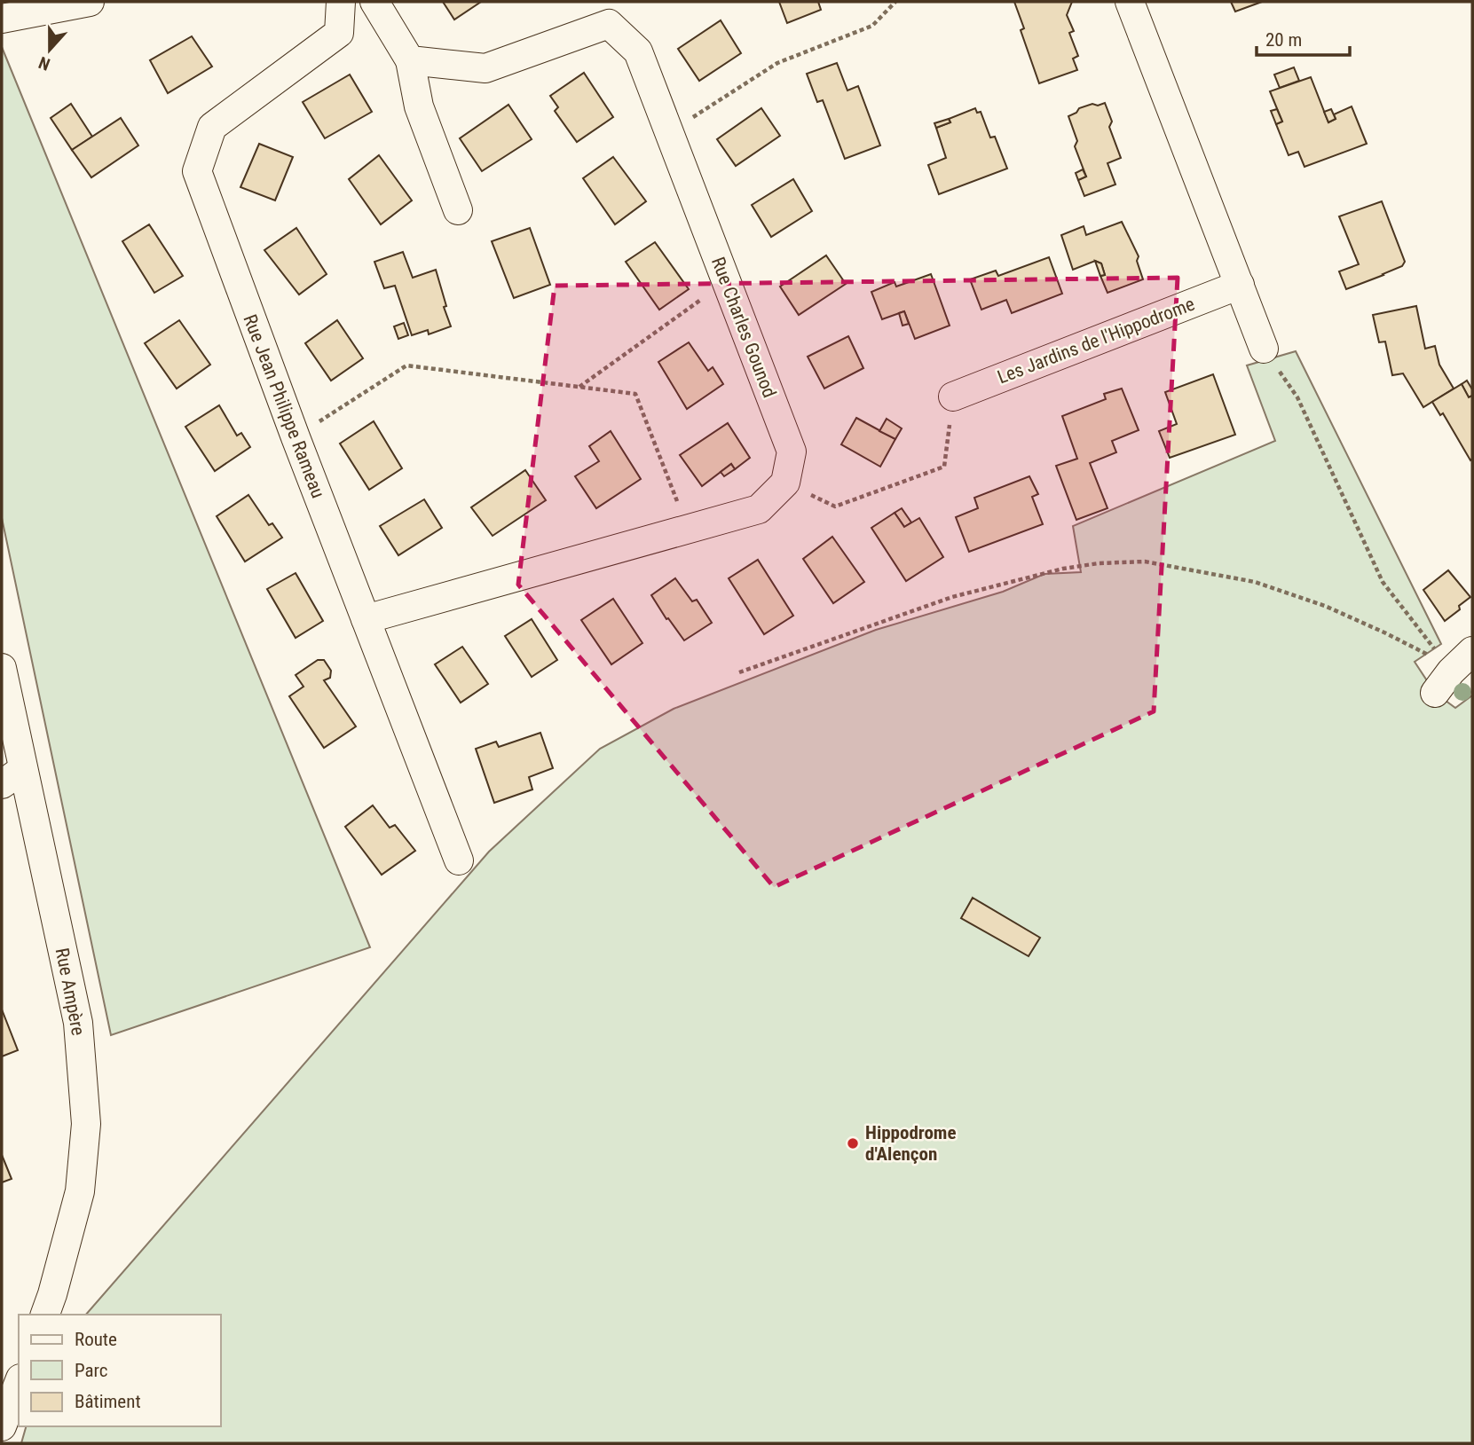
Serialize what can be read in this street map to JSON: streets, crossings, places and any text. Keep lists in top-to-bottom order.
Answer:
{
  "streets": {
    "street": [
      "Rue Charles Gounod",
      "Les Jardins de l'Hippodrome",
      "Rue Jean Philippe Rameau",
      "Rue Ampère"
    ]
  },
  "places": ["Hippodrome d'Alençon"],
  "legend": ["Route", "Parc", "Bâtiment"],
  "scale_bar": "20 m",
  "north": "bottom"
}
